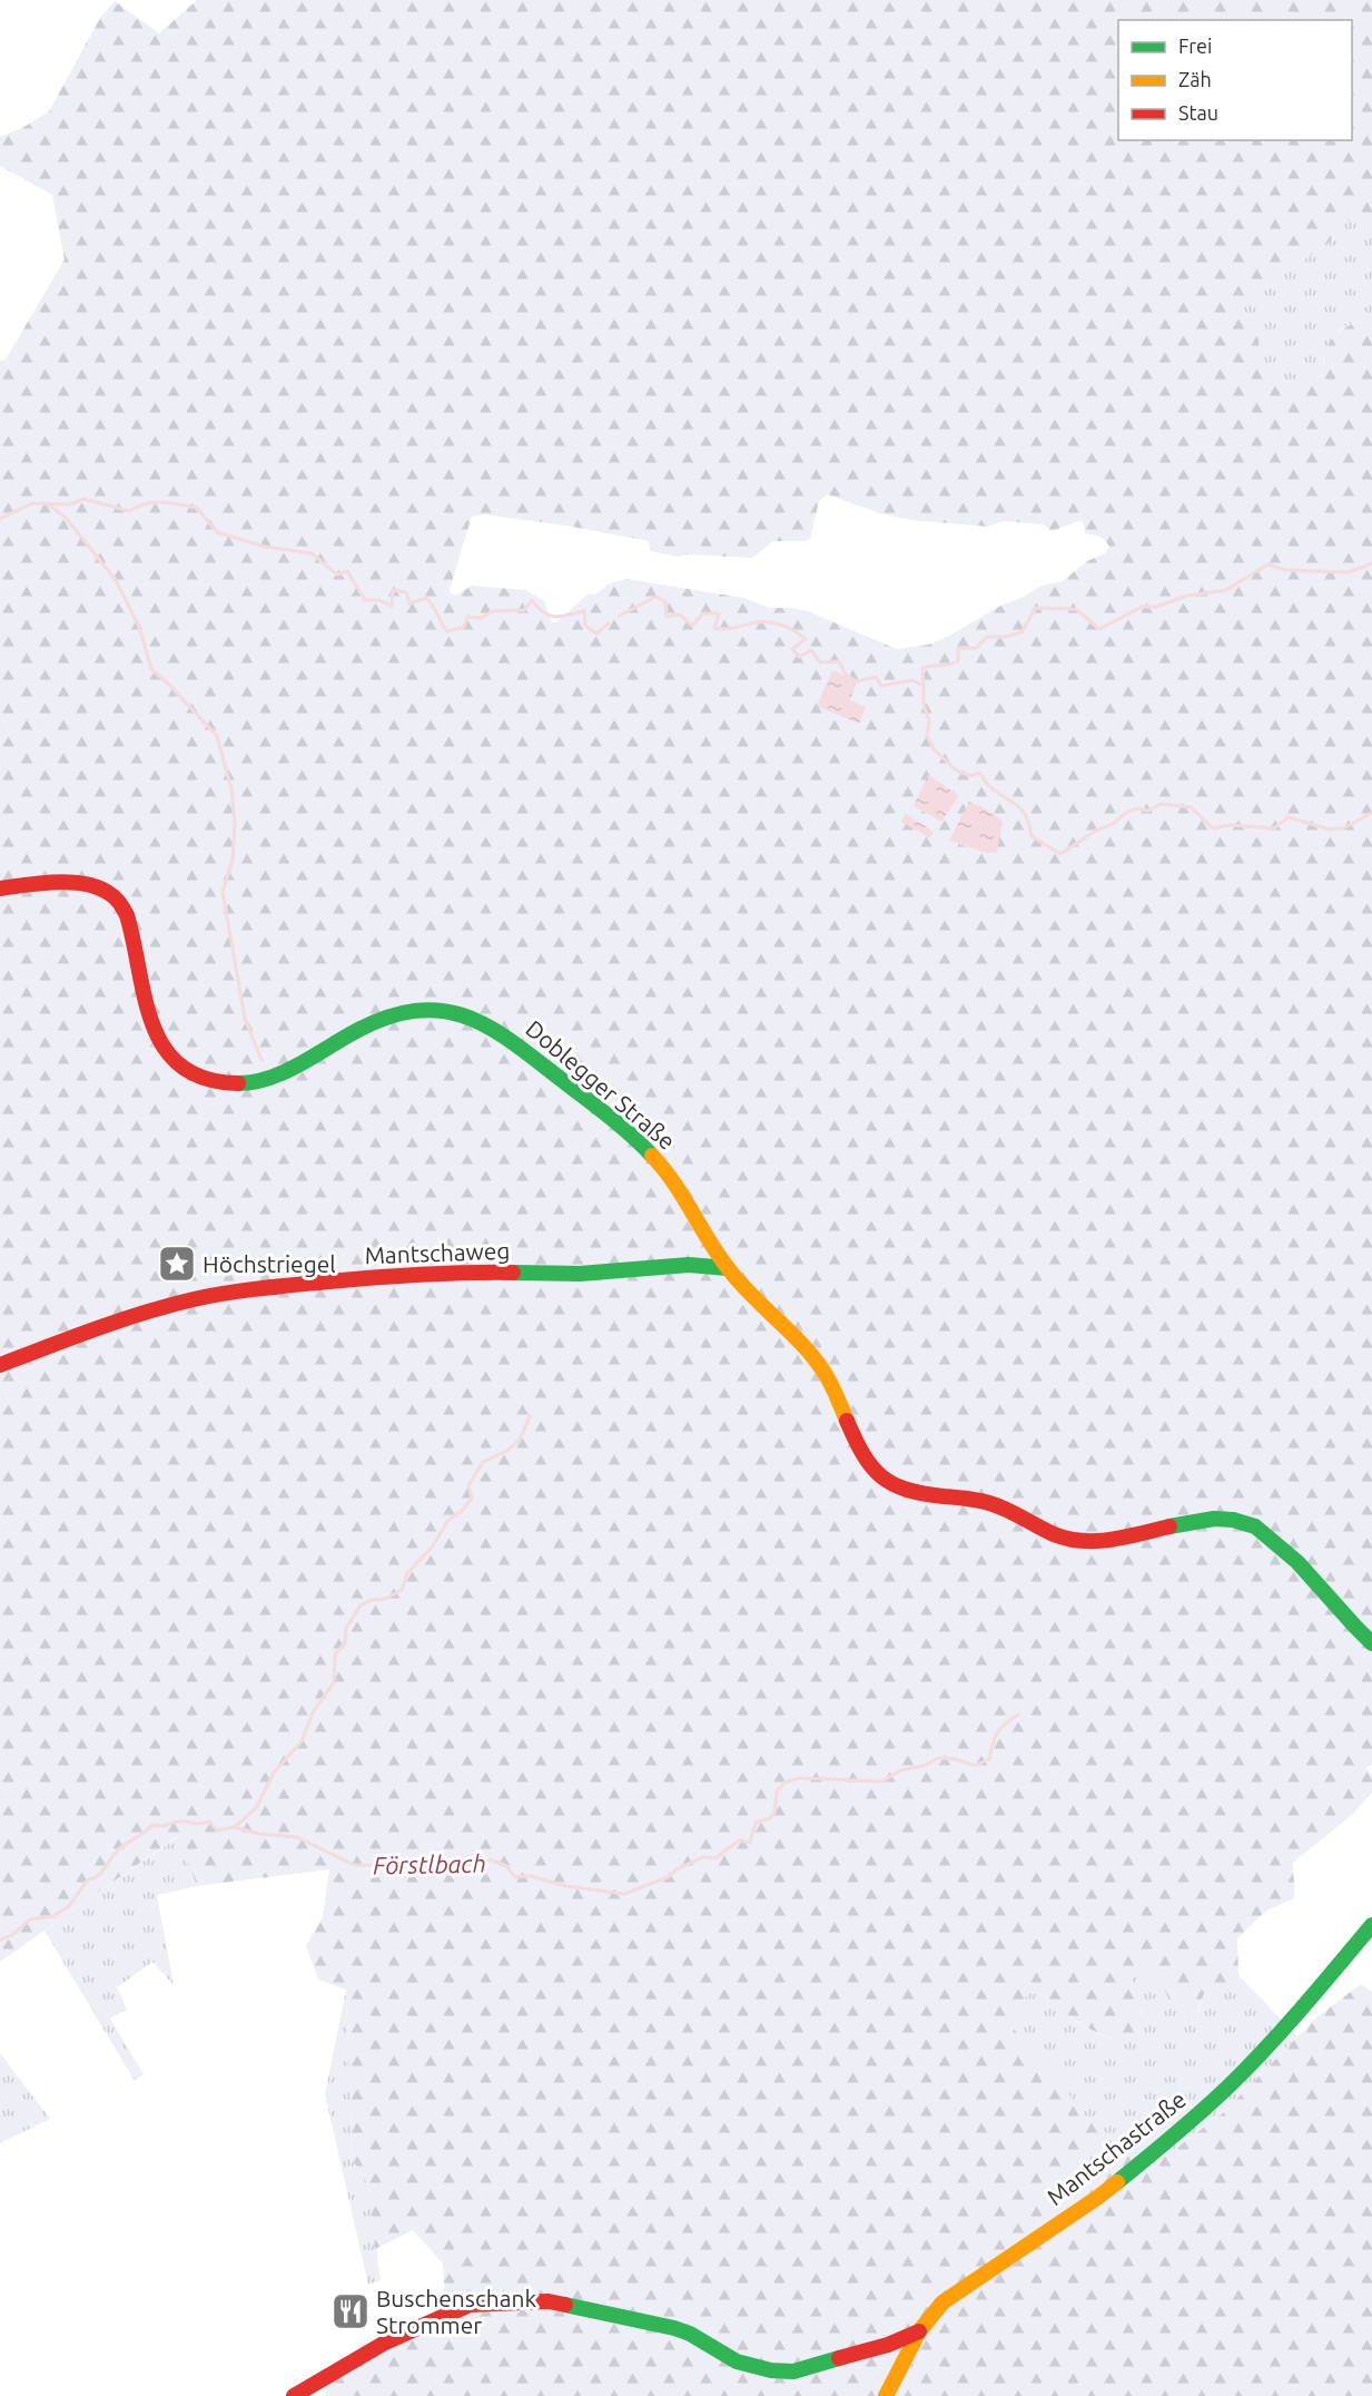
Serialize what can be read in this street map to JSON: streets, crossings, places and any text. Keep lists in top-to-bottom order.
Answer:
{
  "streets": {
    "street": ["Doblegger Straße", "Mantschaweg", "Mantschastraße"]
  },
  "crossings": [
    ["Doblegger Straße", "Mantschaweg"]
  ],
  "water": ["Förstlbach"],
  "places": {
    "place": ["Höchstriegel"],
    "restaurant": ["Buschenschank Strommer"]
  },
  "legend": ["Frei", "Zäh", "Stau"]
}
